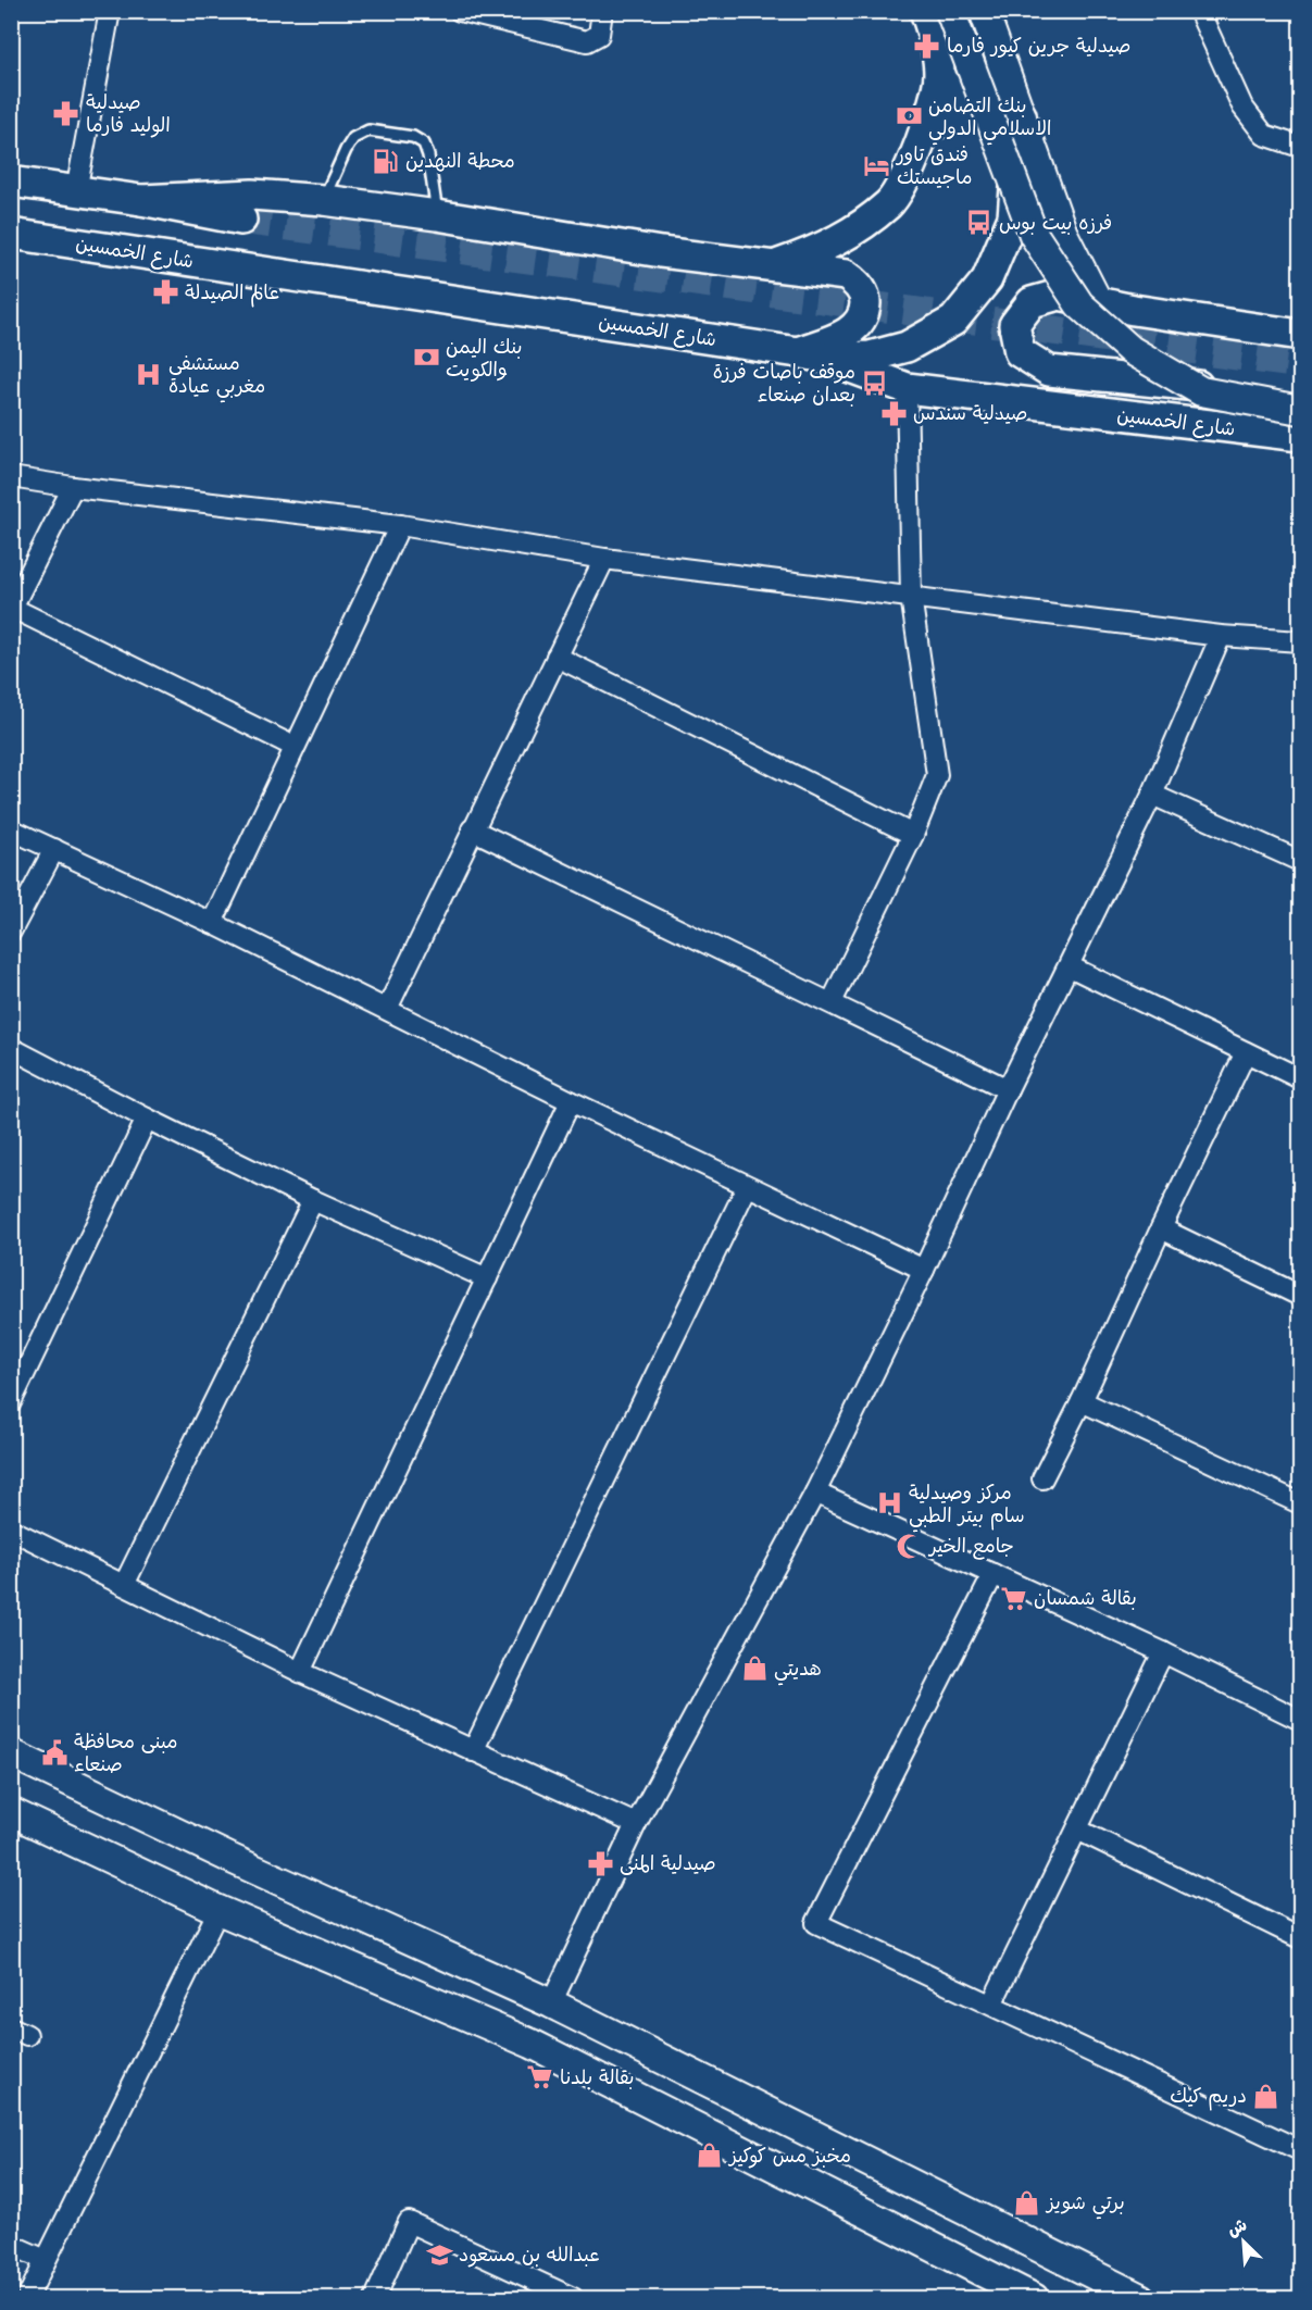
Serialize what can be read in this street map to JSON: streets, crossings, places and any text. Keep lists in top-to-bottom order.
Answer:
{
  "streets": {
    "main road": ["شارع الخمسين"]
  },
  "places": {
    "pharmacy": [
      "صيدلية جرين كيور فارما",
      "صيدلية الوليد فارما",
      "عالم الصيدلة",
      "صيدلية سندس",
      "صيدلية المنى"
    ],
    "bank": ["بنك التضامن الاسلامي الدولي", "بنك اليمن والكويت"],
    "fuel station": ["محطة النهدين"],
    "hotel": ["فندق تاور ماجيستك"],
    "bus stop": ["فرزه بيت بوس", "موقف باصات فرزة بعدان صنعاء"],
    "hospital": ["مستشفى مغربي عيادة", "مركز وصيدلية سام بيتر الطبي"],
    "mosque": ["جامع الخير"],
    "supermarket": ["بقالة شمسان", "بقالة بلدنا"],
    "shop": [
      "هديتي",
      "دريم كيك",
      "مخبز مس كوكيز",
      "برتي شويز"
    ],
    "public building": ["مبنى محافظة صنعاء"],
    "school or university": ["عبدالله بن مسعود"]
  },
  "north": "top left"
}
